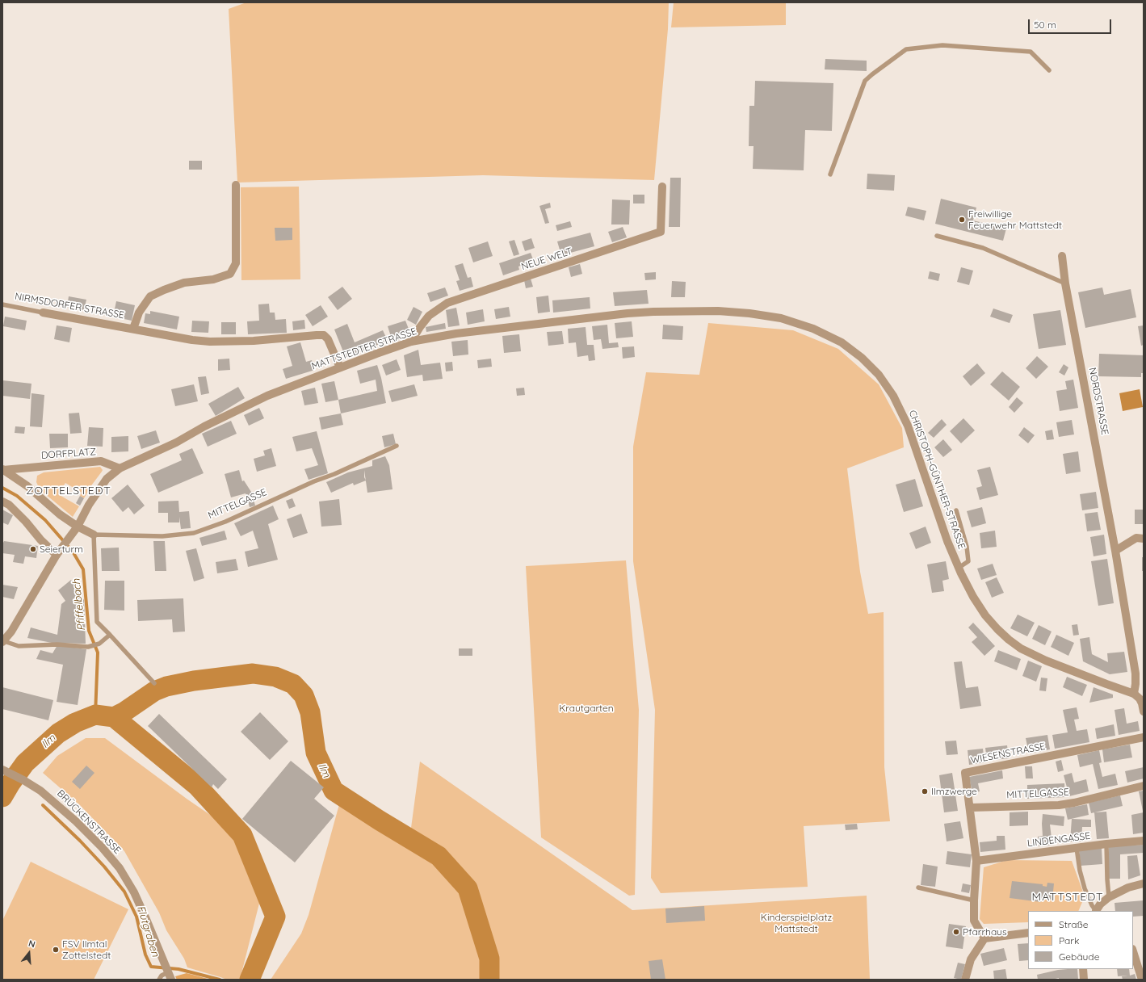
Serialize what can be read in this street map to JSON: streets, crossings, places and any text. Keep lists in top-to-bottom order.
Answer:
{
  "streets": {
    "street": [
      "NEUE WELT",
      "NIRMSDORFER STRASSE",
      "MATTSTEDTER STRASSE",
      "NORDSTRASSE",
      "DORFPLATZ",
      "CHRISTOPH-GÜNTHER-STRASSE",
      "MITTELGASSE",
      "WIESENSTRASSE",
      "BRÜCKENSTRASSE",
      "LINDENGASSE"
    ]
  },
  "crossings": [
    ["NEUE WELT", "MATTSTEDTER STRASSE"],
    ["NIRMSDORFER STRASSE", "MATTSTEDTER STRASSE"],
    ["MATTSTEDTER STRASSE", "DORFPLATZ"],
    ["MATTSTEDTER STRASSE", "CHRISTOPH-GÜNTHER-STRASSE"],
    ["NORDSTRASSE", "CHRISTOPH-GÜNTHER-STRASSE"],
    ["DORFPLATZ", "MITTELGASSE"],
    ["MITTELGASSE", "WIESENSTRASSE"],
    ["WIESENSTRASSE", "LINDENGASSE"]
  ],
  "districts": ["ZOTTELSTEDT", "MATTSTEDT"],
  "water": ["Pfiffelbach", "Ilm", "Flutgraben"],
  "parks": ["Krautgarten", "Kinderspielplatz Mattstedt"],
  "places": [
    "Freiwillige Feuerwehr Mattstedt",
    "Seierturm",
    "Ilmzwerge",
    "Pfarrhaus",
    "FSV Ilmtal Zottelstedt"
  ],
  "legend": ["Straße", "Park", "Gebäude"],
  "scale_bar": "50 m",
  "north": "top"
}
